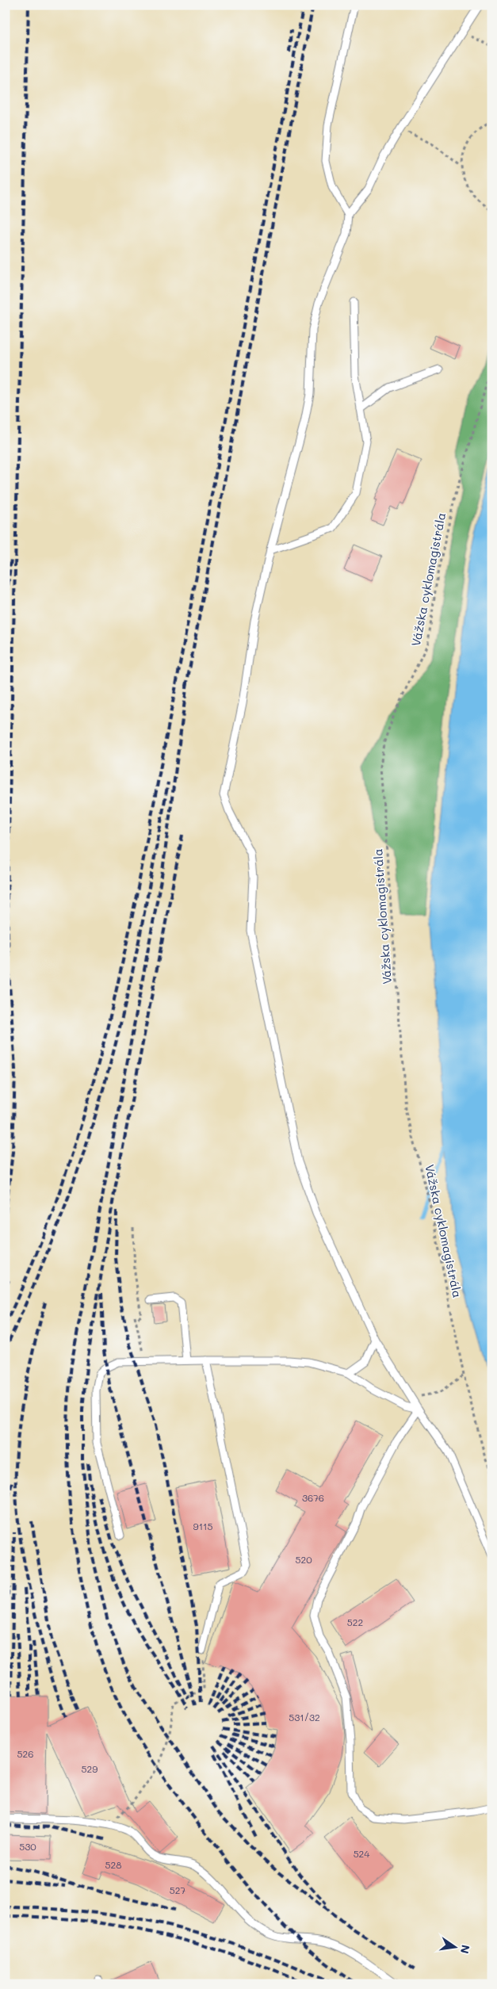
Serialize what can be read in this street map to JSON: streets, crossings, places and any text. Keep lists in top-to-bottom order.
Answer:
{
  "streets": {
    "path": ["Vážska cyklomagistrála"]
  },
  "house_numbers": [
    "3676",
    "9115",
    "520",
    "522",
    "531/32",
    "526",
    "529",
    "530",
    "524",
    "528",
    "527"
  ],
  "north": "right"
}
